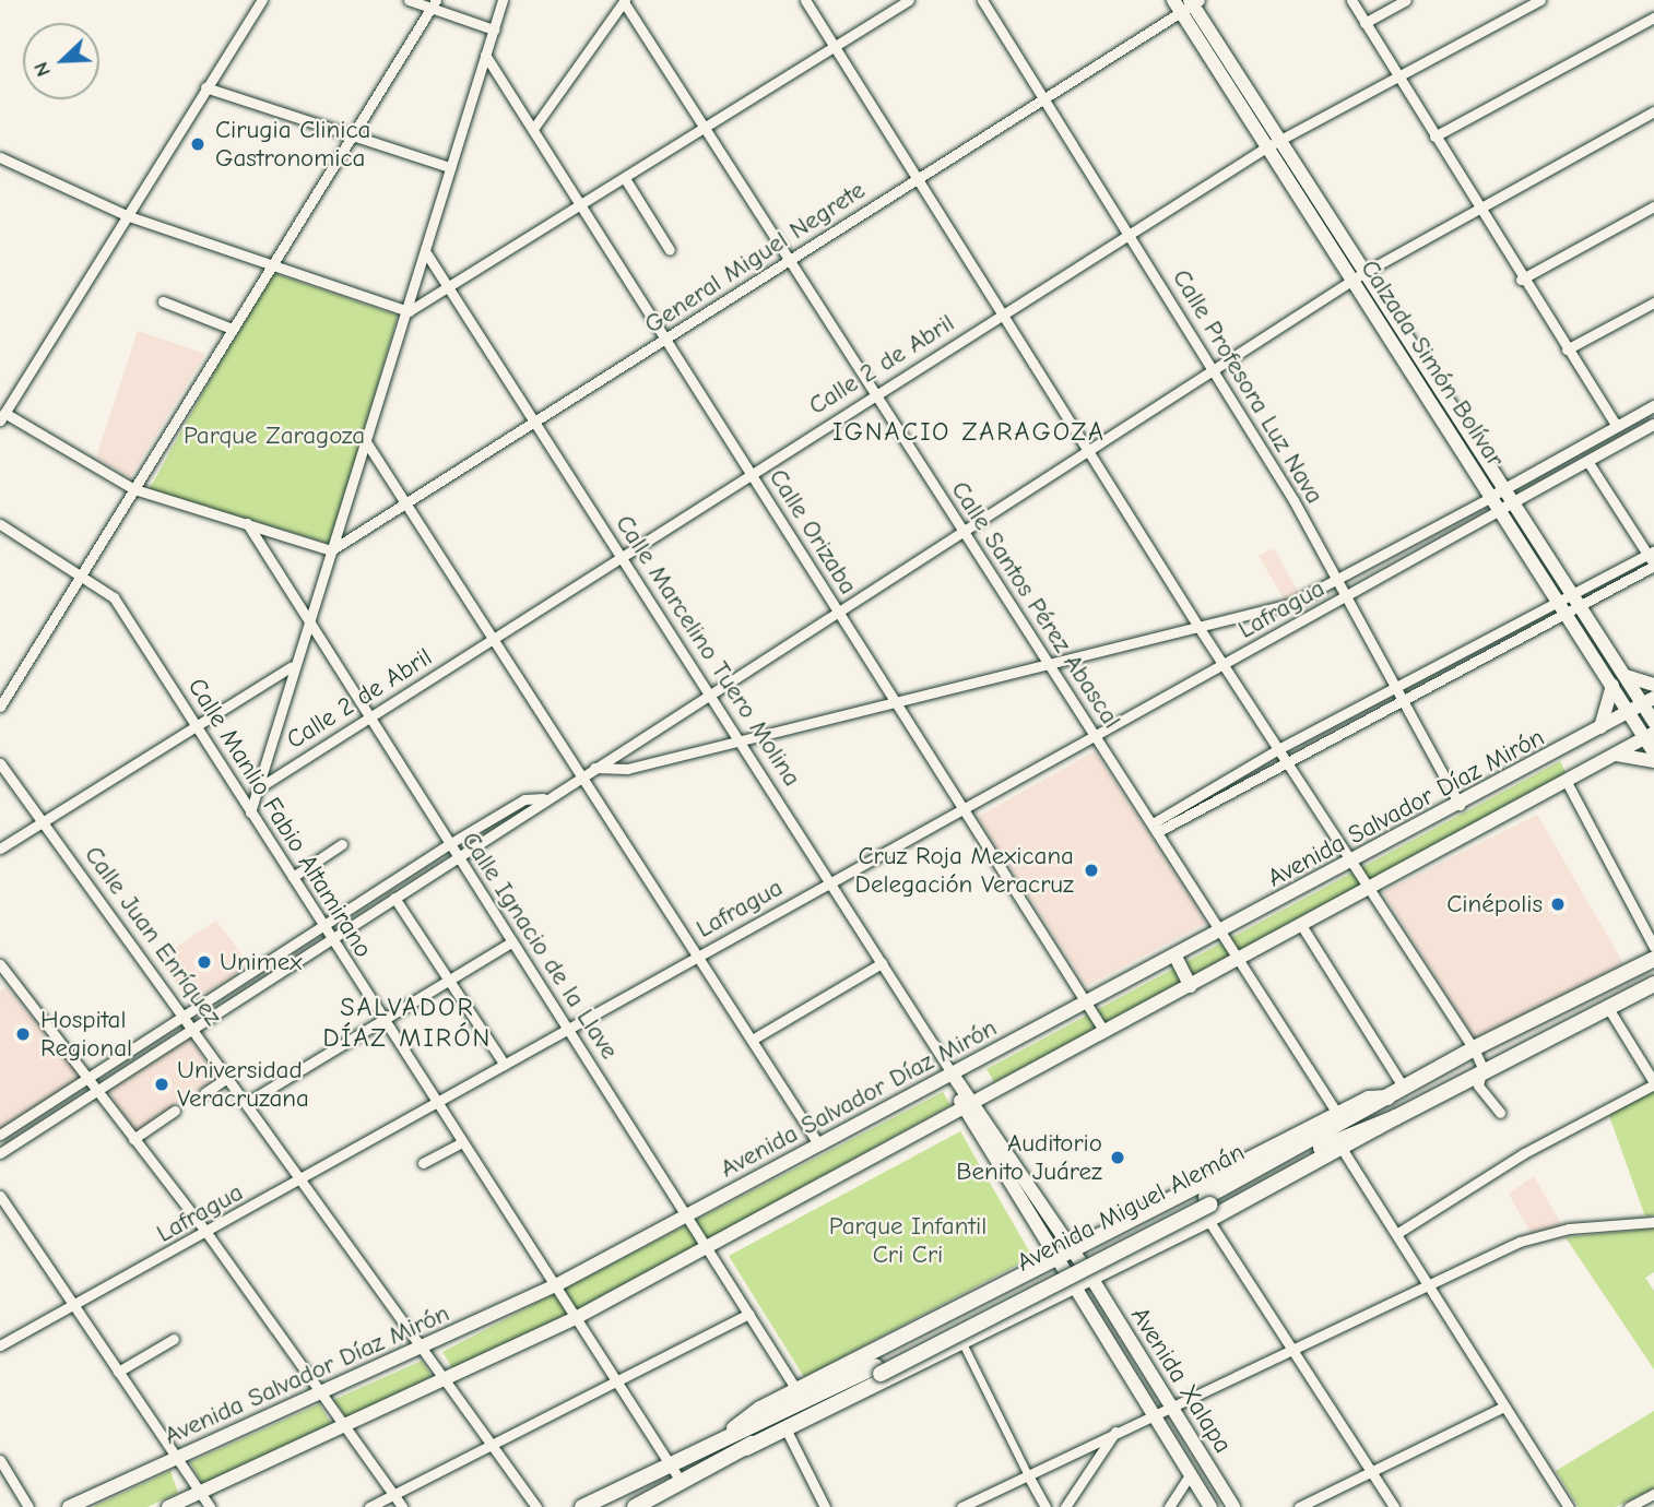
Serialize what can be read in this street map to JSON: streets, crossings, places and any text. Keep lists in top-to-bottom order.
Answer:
{
  "streets": {
    "main road": [
      "Calzada Simón Bolívar",
      "Calle Marcelino Tuero Molina",
      "Avenida Salvador Díaz Mirón",
      "Avenida Miguel Alemán",
      "Avenida Xalapa"
    ],
    "street": [
      "General Miguel Negrete",
      "Calle 2 de Abril",
      "Calle Profesora Luz Nava",
      "Calle Orizaba",
      "Calle Santos Pérez Abascal",
      "Lafragua",
      "Calle Manlio Fabio Altamirano",
      "Calle Juan Enríquez",
      "Calle Ignacio de la Llave"
    ]
  },
  "crossings": [
    ["General Miguel Negrete", "Calzada Simón Bolívar"],
    ["General Miguel Negrete", "Calle Profesora Luz Nava"],
    ["General Miguel Negrete", "Calle Orizaba"],
    ["General Miguel Negrete", "Calle Santos Pérez Abascal"],
    ["General Miguel Negrete", "Calle Marcelino Tuero Molina"],
    ["Calzada Simón Bolívar", "Calle 2 de Abril"],
    ["Calzada Simón Bolívar", "Lafragua"],
    ["Calzada Simón Bolívar", "Avenida Salvador Díaz Mirón"],
    ["Calle 2 de Abril", "Calle Profesora Luz Nava"],
    ["Calle 2 de Abril", "Calle Orizaba"],
    ["Calle 2 de Abril", "Calle Santos Pérez Abascal"],
    ["Calle 2 de Abril", "Calle Marcelino Tuero Molina"],
    ["Calle 2 de Abril", "Calle Ignacio de la Llave"],
    ["Calle Profesora Luz Nava", "Lafragua"],
    ["Calle Profesora Luz Nava", "Avenida Salvador Díaz Mirón"],
    ["Calle Orizaba", "Lafragua"],
    ["Calle Orizaba", "Avenida Salvador Díaz Mirón"],
    ["Calle Santos Pérez Abascal", "Lafragua"],
    ["Calle Santos Pérez Abascal", "Avenida Salvador Díaz Mirón"],
    ["Lafragua", "Calle Marcelino Tuero Molina"],
    ["Lafragua", "Calle Manlio Fabio Altamirano"],
    ["Lafragua", "Calle Juan Enríquez"],
    ["Lafragua", "Calle Ignacio de la Llave"],
    ["Calle Marcelino Tuero Molina", "Avenida Salvador Díaz Mirón"],
    ["Calle Marcelino Tuero Molina", "Avenida Xalapa"],
    ["Avenida Salvador Díaz Mirón", "Calle Manlio Fabio Altamirano"],
    ["Avenida Salvador Díaz Mirón", "Calle Juan Enríquez"],
    ["Avenida Salvador Díaz Mirón", "Calle Ignacio de la Llave"],
    ["Calle Manlio Fabio Altamirano", "Avenida Miguel Alemán"]
  ],
  "districts": ["IGNACIO ZARAGOZA", "SALVADOR DÍAZ MIRÓN"],
  "parks": ["Parque Zaragoza", "Parque Infantil Cri Cri"],
  "places": [
    "Cirugia Clinica Gastronomica",
    "Cruz Roja Mexicana Delegación Veracruz",
    "Cinépolis",
    "Unimex",
    "Hospital Regional",
    "Universidad Veracruzana",
    "Auditorio Benito Juárez"
  ],
  "north": "bottom left"
}
